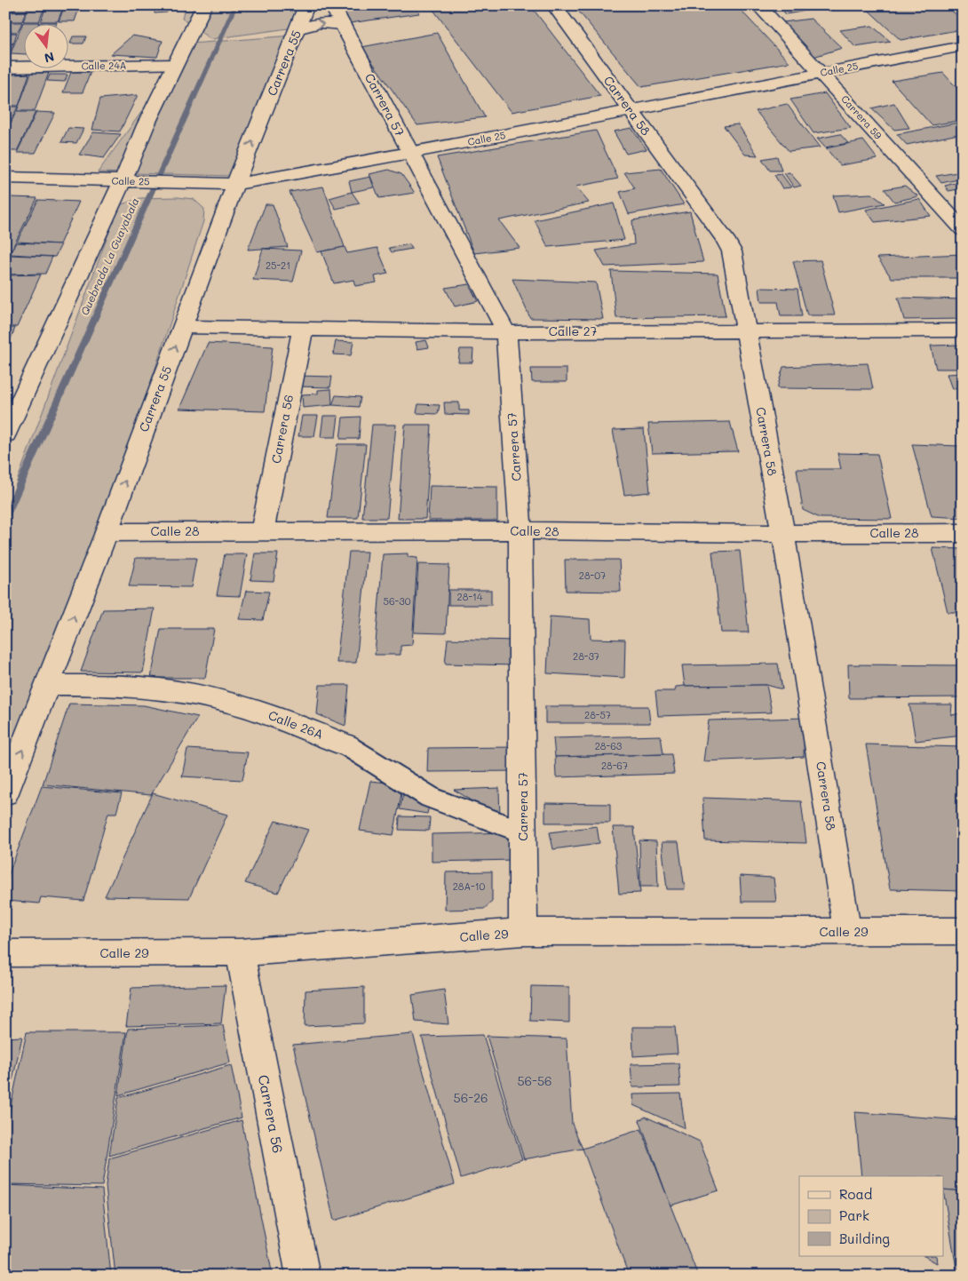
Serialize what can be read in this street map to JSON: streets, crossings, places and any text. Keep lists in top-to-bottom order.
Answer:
{
  "streets": {
    "street": [
      "Carrera 55",
      "Calle 24A",
      "Calle 25",
      "Carrera 57",
      "Carrera 58",
      "Carrera 59",
      "Calle 27",
      "Carrera 56",
      "Calle 28",
      "Calle 26A",
      "Calle 29"
    ]
  },
  "crossings": [
    ["Carrera 55", "Calle 25"],
    ["Carrera 55", "Calle 27"],
    ["Carrera 55", "Calle 28"],
    ["Carrera 55", "Calle 26A"],
    ["Calle 25", "Carrera 57"],
    ["Calle 25", "Carrera 58"],
    ["Calle 25", "Carrera 59"],
    ["Carrera 57", "Calle 27"],
    ["Carrera 57", "Calle 28"],
    ["Carrera 57", "Calle 26A"],
    ["Carrera 57", "Calle 29"],
    ["Carrera 58", "Calle 27"],
    ["Carrera 58", "Calle 28"],
    ["Carrera 58", "Calle 29"],
    ["Calle 27", "Carrera 56"],
    ["Carrera 56", "Calle 28"],
    ["Carrera 56", "Calle 29"]
  ],
  "water": ["Quebrada La Guayabala"],
  "house_numbers": [
    "25-21",
    "28-07",
    "28-14",
    "56-30",
    "28-37",
    "28-57",
    "28-63",
    "28-67",
    "28A-10",
    "56-56",
    "56-26"
  ],
  "legend": ["Road", "Park", "Building"],
  "north": "bottom"
}
